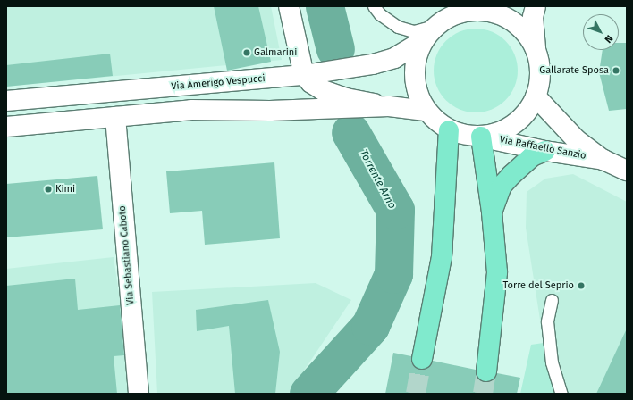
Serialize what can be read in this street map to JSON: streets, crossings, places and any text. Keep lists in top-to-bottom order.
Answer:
{
  "streets": {
    "main road": ["Via Amerigo Vespucci", "Via Raffaello Sanzio", "Via Sebastiano Caboto"]
  },
  "crossings": [
    ["Via Amerigo Vespucci", "Via Raffaello Sanzio"]
  ],
  "water": ["Torrente Arno"],
  "places": [
    "Galmarini",
    "Gallarate Sposa",
    "Kimi",
    "Torre del Seprio"
  ],
  "north": "bottom right"
}
